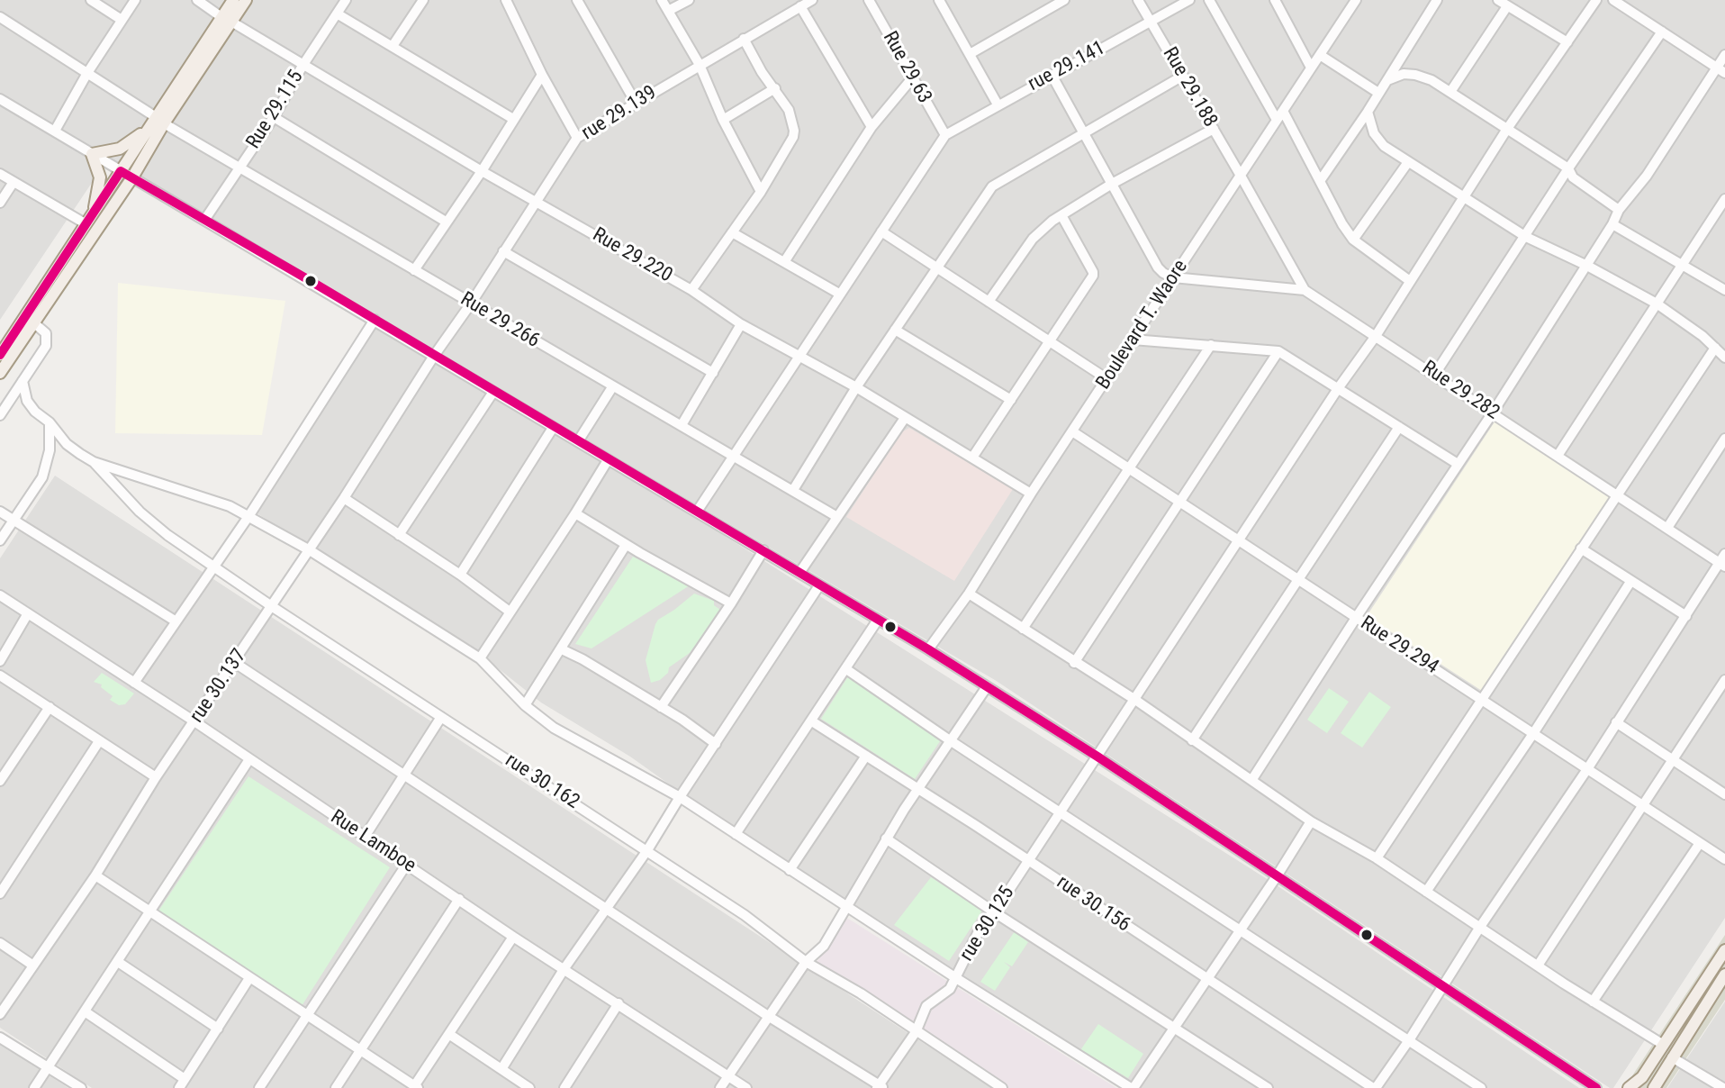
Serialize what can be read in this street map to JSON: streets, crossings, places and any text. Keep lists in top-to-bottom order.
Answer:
{
  "streets": {
    "street": [
      "rue 29.141",
      "Rue 29.63",
      "Rue 29.188",
      "Rue 29.115",
      "rue 29.139",
      "Rue 29.220",
      "Rue 29.266",
      "Boulevard T. Waore",
      "Rue 29.282",
      "Rue 29.294",
      "rue 30.137",
      "rue 30.162",
      "Rue Lamboe",
      "rue 30.156",
      "rue 30.125"
    ]
  },
  "crossings": [
    ["rue 29.141", "Rue 29.63"],
    ["rue 29.141", "Rue 29.188"],
    ["Rue 29.188", "Boulevard T. Waore"],
    ["Rue 29.188", "Rue 29.282"],
    ["Rue 29.115", "Rue 29.220"],
    ["Rue 29.115", "Rue 29.266"],
    ["rue 29.139", "Rue 29.220"],
    ["rue 29.139", "Rue 29.266"],
    ["rue 29.139", "rue 30.137"],
    ["Rue 29.220", "Boulevard T. Waore"],
    ["Boulevard T. Waore", "Rue 29.282"],
    ["Boulevard T. Waore", "Rue 29.294"],
    ["Rue 29.282", "rue 30.125"],
    ["Rue 29.294", "rue 30.125"],
    ["rue 30.137", "rue 30.162"],
    ["rue 30.137", "Rue Lamboe"],
    ["rue 30.162", "rue 30.125"],
    ["rue 30.156", "rue 30.125"]
  ]
}
